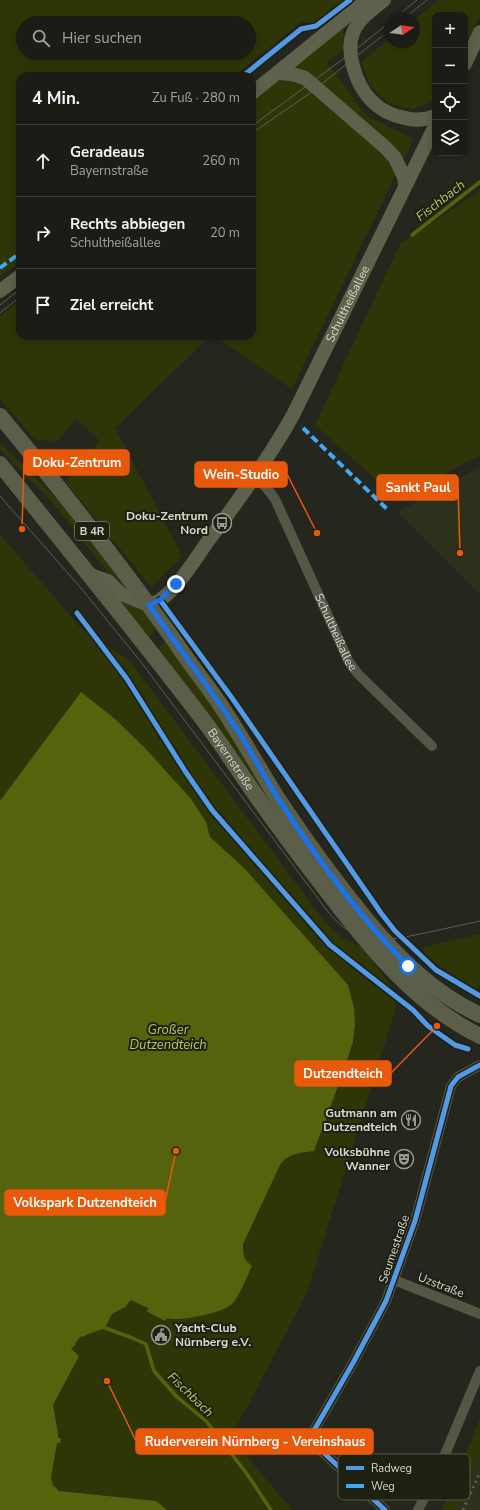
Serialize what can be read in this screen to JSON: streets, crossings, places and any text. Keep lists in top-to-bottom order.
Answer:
{
  "streets": {
    "main road": ["Schultheißallee", "B 4R", "Bayernstraße"],
    "street": ["Seumestraße", "Uzstraße"]
  },
  "crossings": [
    ["Schultheißallee", "Bayernstraße"],
    ["Seumestraße", "Uzstraße"]
  ],
  "water": ["Fischbach", "Großer Dutzendteich"],
  "places": {
    "bus stop": ["Doku-Zentrum Nord"],
    "other": [
      "Doku-Zentrum",
      "Wein-Studio",
      "Sankt Paul",
      "Dutzendteich",
      "Volkspark Dutzendteich",
      "Ruderverein Nürnberg - Vereinshaus"
    ],
    "restaurant": ["Gutmann am Dutzendteich"],
    "theatre": ["Volksbühne Wanner"],
    "public building": ["Yacht-Club Nürnberg e.V."]
  },
  "legend": ["Radweg", "Weg"],
  "north": "right",
  "page": {
    "map_buttons": ["+", "−"],
    "search": "Hier suchen",
    "heading": ["4 Min.", "Zu Fuß · 280 m"],
    "list": [
      ["Geradeaus", "Bayernstraße", "260 m"],
      ["Rechts abbiegen", "Schultheißallee", "20 m"],
      "Ziel erreicht"
    ]
  }
}
